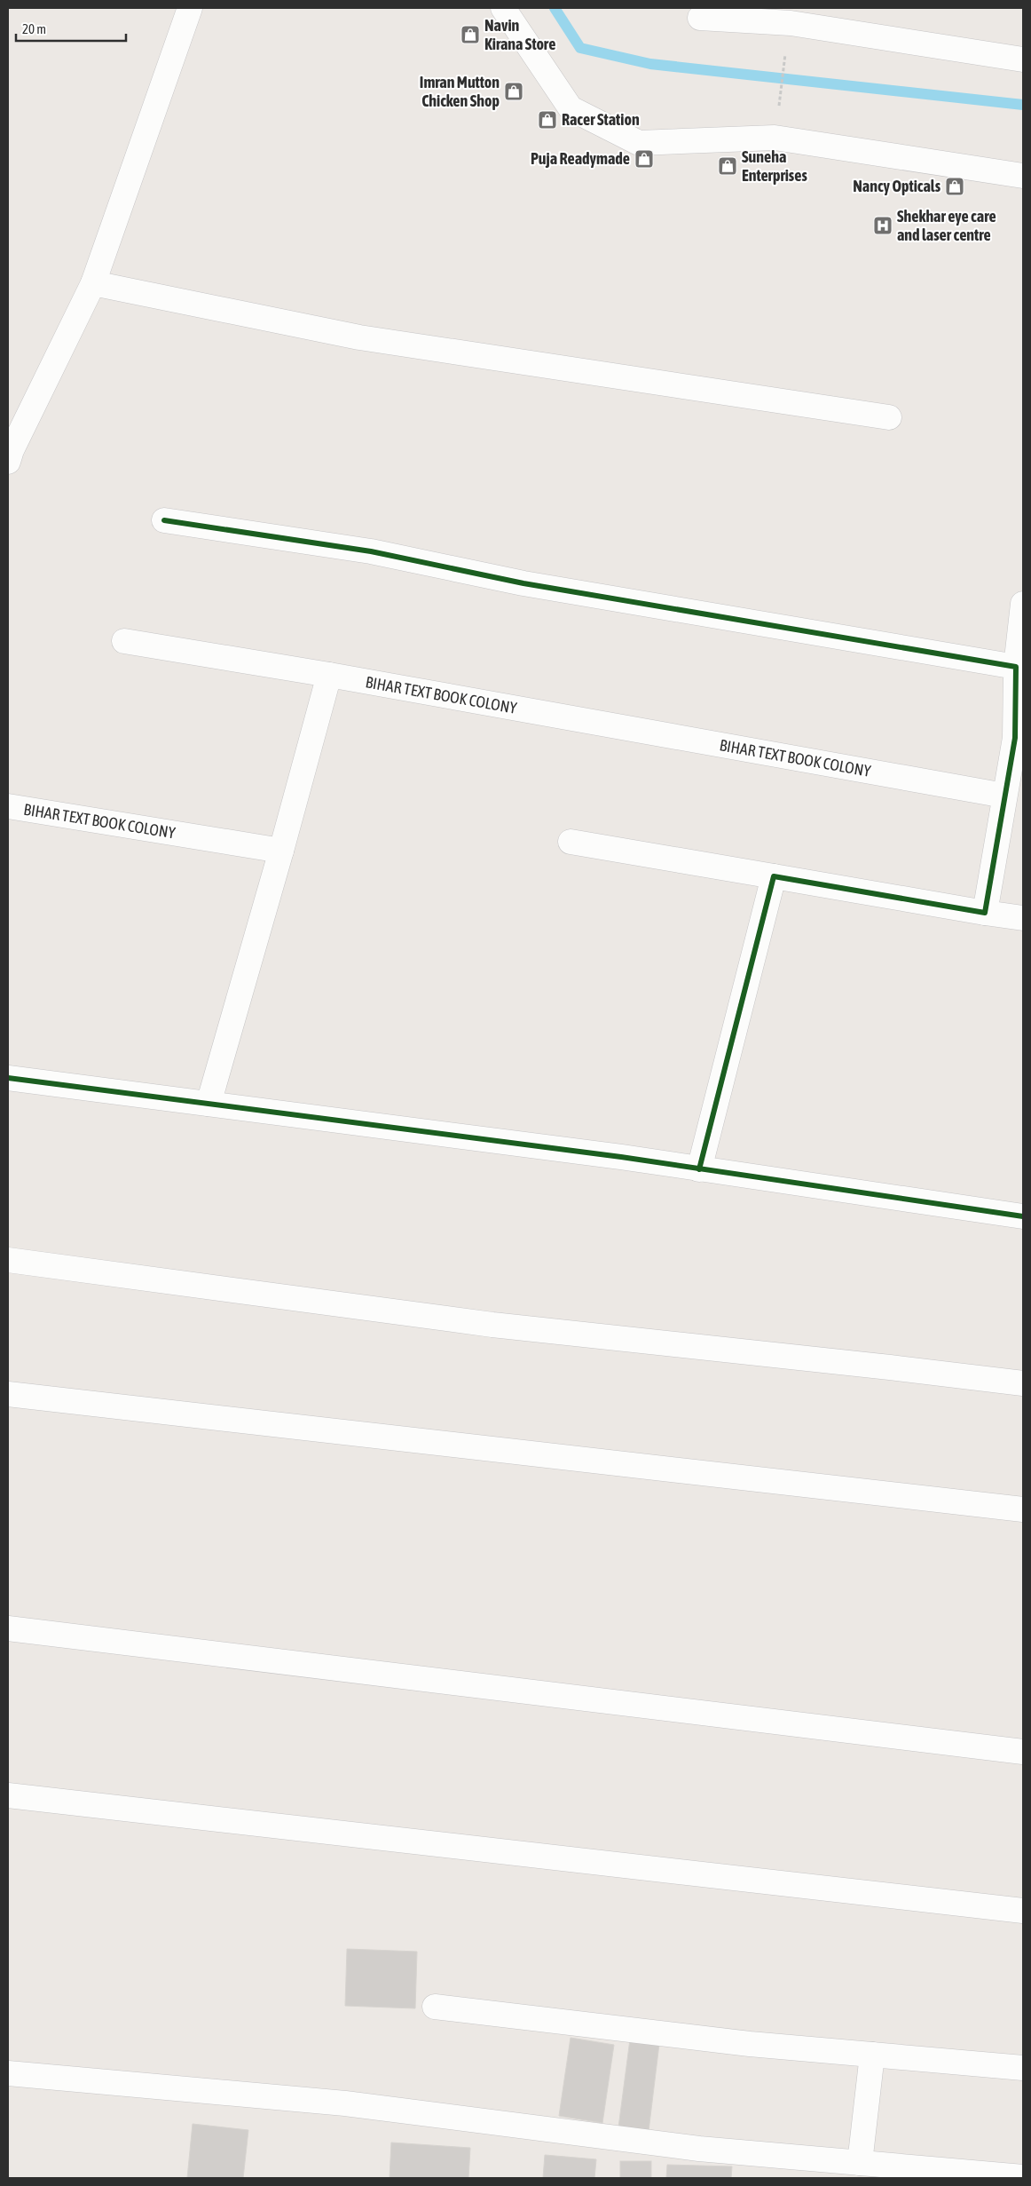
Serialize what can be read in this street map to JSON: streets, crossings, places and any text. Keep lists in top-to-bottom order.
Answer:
{
  "streets": {
    "street": ["BIHAR TEXT BOOK COLONY"]
  },
  "places": {
    "shop": [
      "Navin Kirana Store",
      "Imran Mutton Chicken Shop",
      "Racer Station",
      "Puja Readymade",
      "Suneha Enterprises",
      "Nancy Opticals"
    ],
    "hospital": ["Shekhar eye care and laser centre"]
  },
  "scale_bar": "20 m"
}
